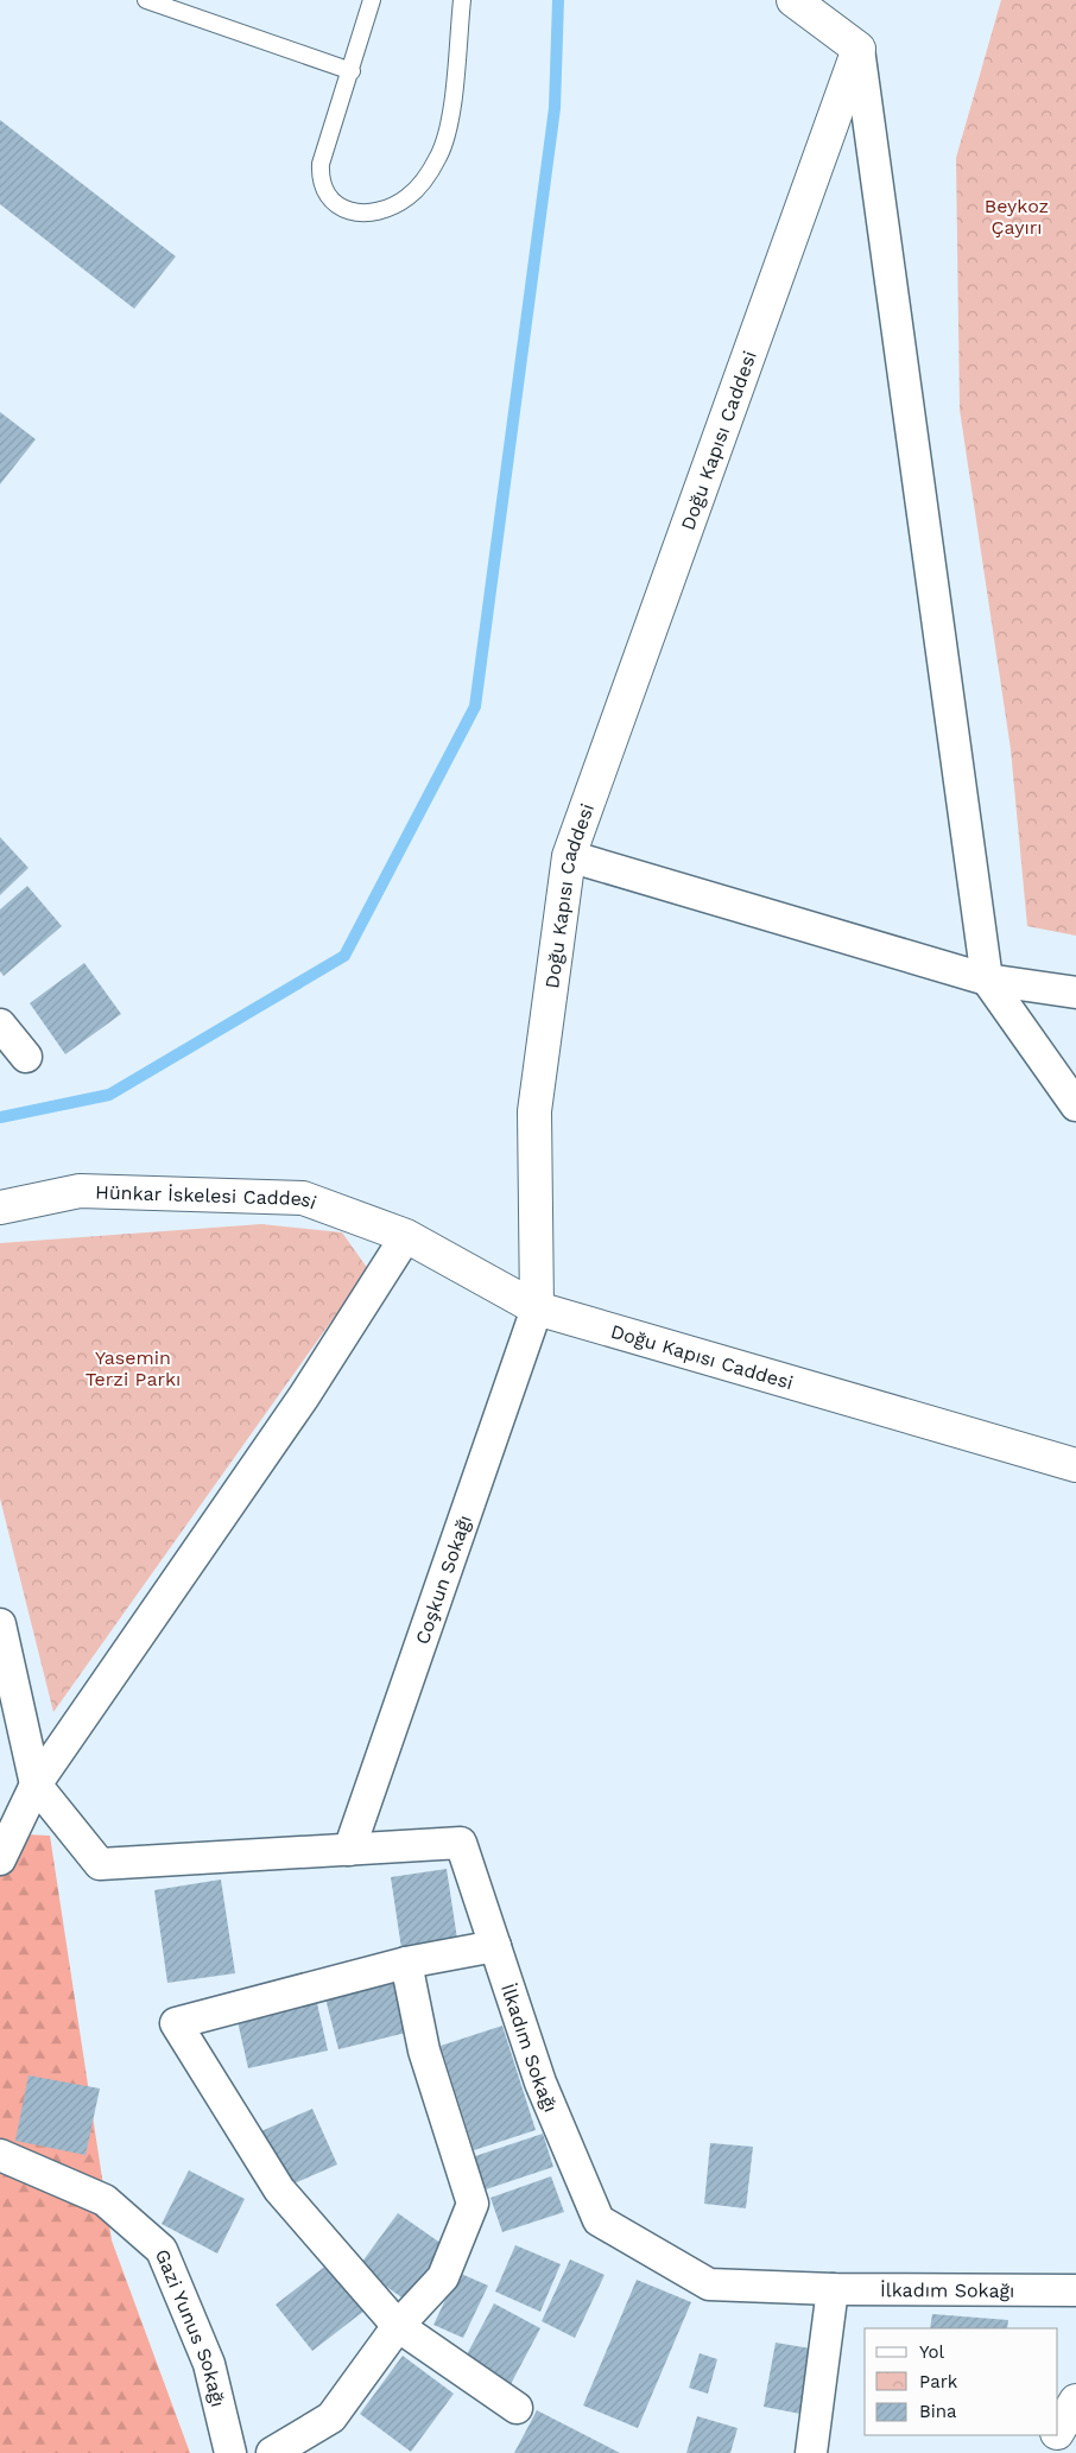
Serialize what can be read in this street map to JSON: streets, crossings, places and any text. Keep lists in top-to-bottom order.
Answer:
{
  "streets": {
    "street": [
      "Doğu Kapısı Caddesi",
      "Hünkar İskelesi Caddesi",
      "Coşkun Sokağı",
      "İlkadım Sokağı",
      "Gazi Yunus Sokağı"
    ]
  },
  "crossings": [
    ["Doğu Kapısı Caddesi", "Hünkar İskelesi Caddesi"],
    ["Doğu Kapısı Caddesi", "Coşkun Sokağı"],
    ["Hünkar İskelesi Caddesi", "Coşkun Sokağı"],
    ["Coşkun Sokağı", "İlkadım Sokağı"]
  ],
  "parks": ["Beykoz Çayırı", "Yasemin Terzi Parkı"],
  "legend": ["Yol", "Park", "Bina"]
}
